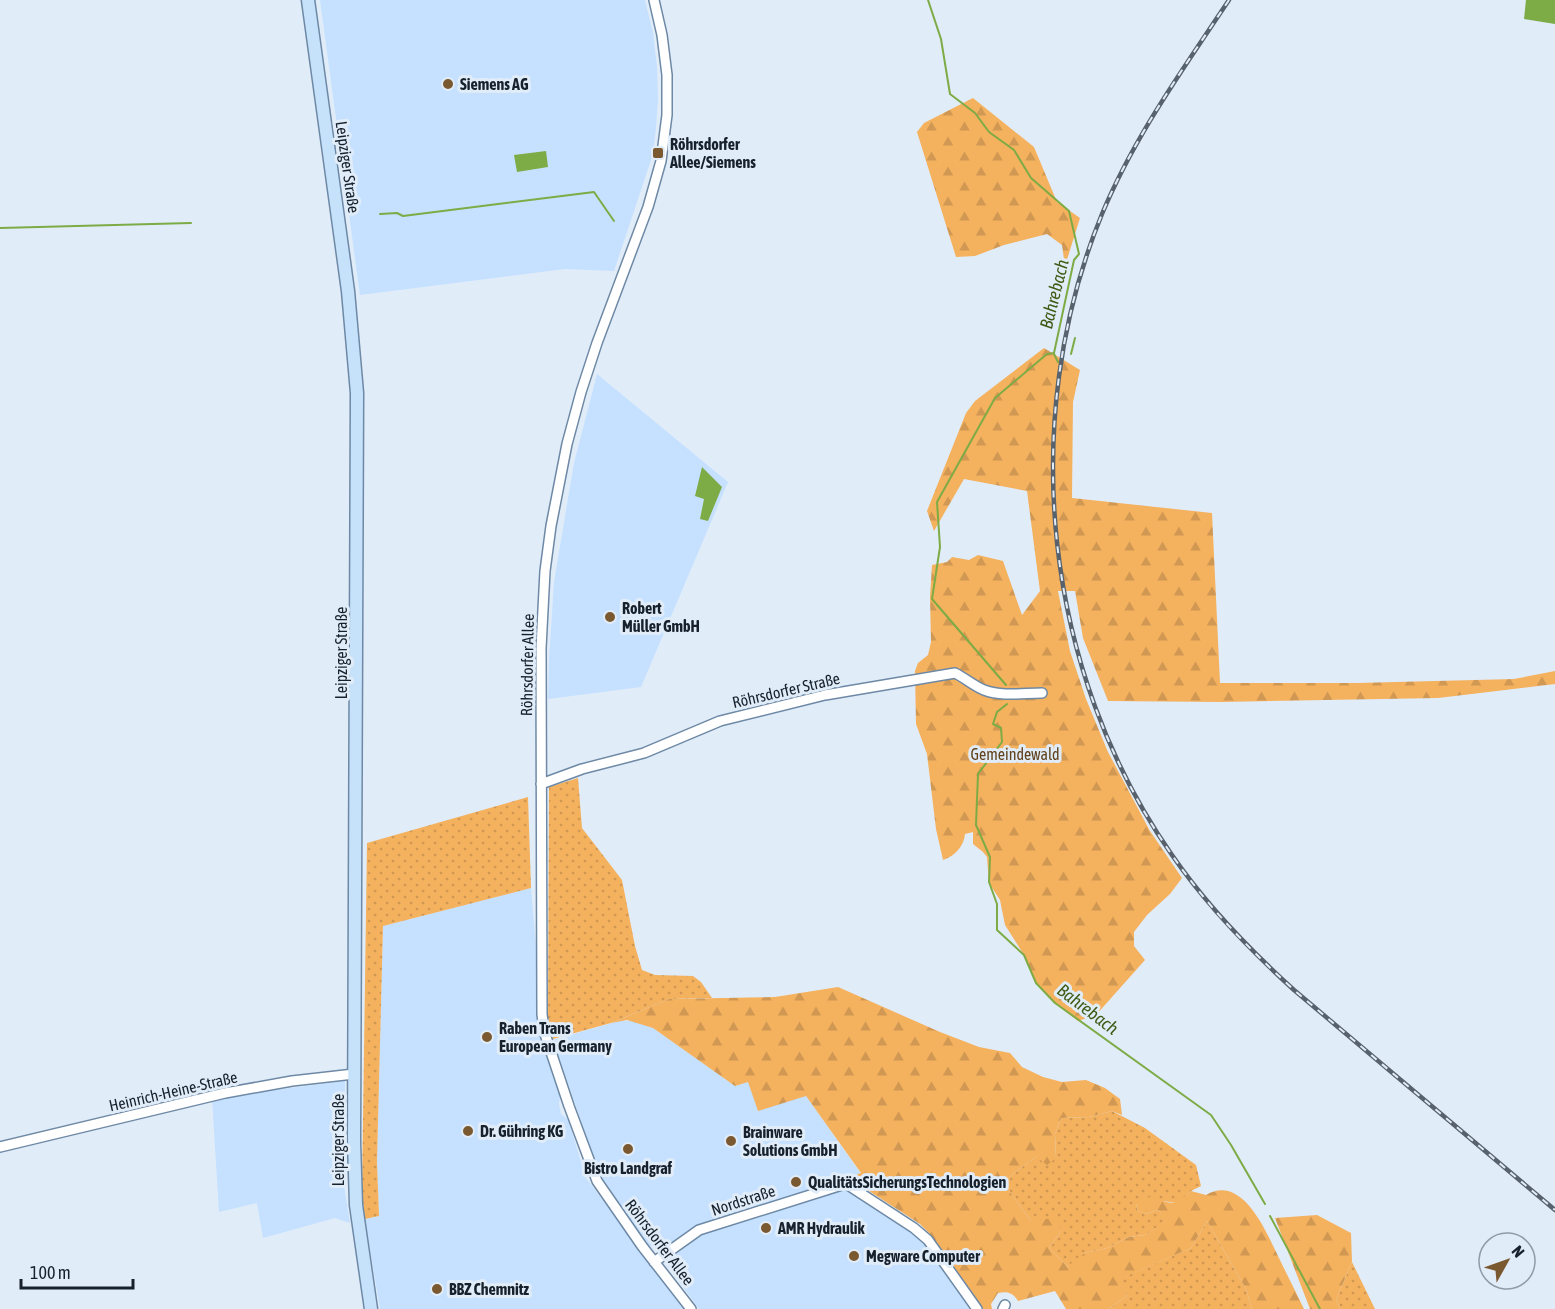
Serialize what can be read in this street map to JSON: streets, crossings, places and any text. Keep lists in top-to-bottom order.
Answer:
{
  "streets": {
    "main road": ["Leipziger Straße"],
    "street": [
      "Röhrsdorfer Allee",
      "Röhrsdorfer Straße",
      "Heinrich-Heine-Straße",
      "Nordstraße"
    ]
  },
  "crossings": [
    ["Leipziger Straße", "Heinrich-Heine-Straße"],
    ["Röhrsdorfer Allee", "Röhrsdorfer Straße"],
    ["Röhrsdorfer Allee", "Nordstraße"]
  ],
  "water": ["Bahrebach"],
  "parks": ["Gemeindewald"],
  "places": {
    "other": [
      "Siemens AG",
      "Robert Müller GmbH",
      "Raben Trans European Germany",
      "Dr. Gühring KG",
      "Brainware Solutions GmbH",
      "Bistro Landgraf",
      "QualitätsSicherungsTechnologien",
      "AMR Hydraulik",
      "Megware Computer",
      "BBZ Chemnitz"
    ],
    "transit": ["Röhrsdorfer Allee/Siemens"]
  },
  "scale_bar": "100 m",
  "north": "top right"
}
